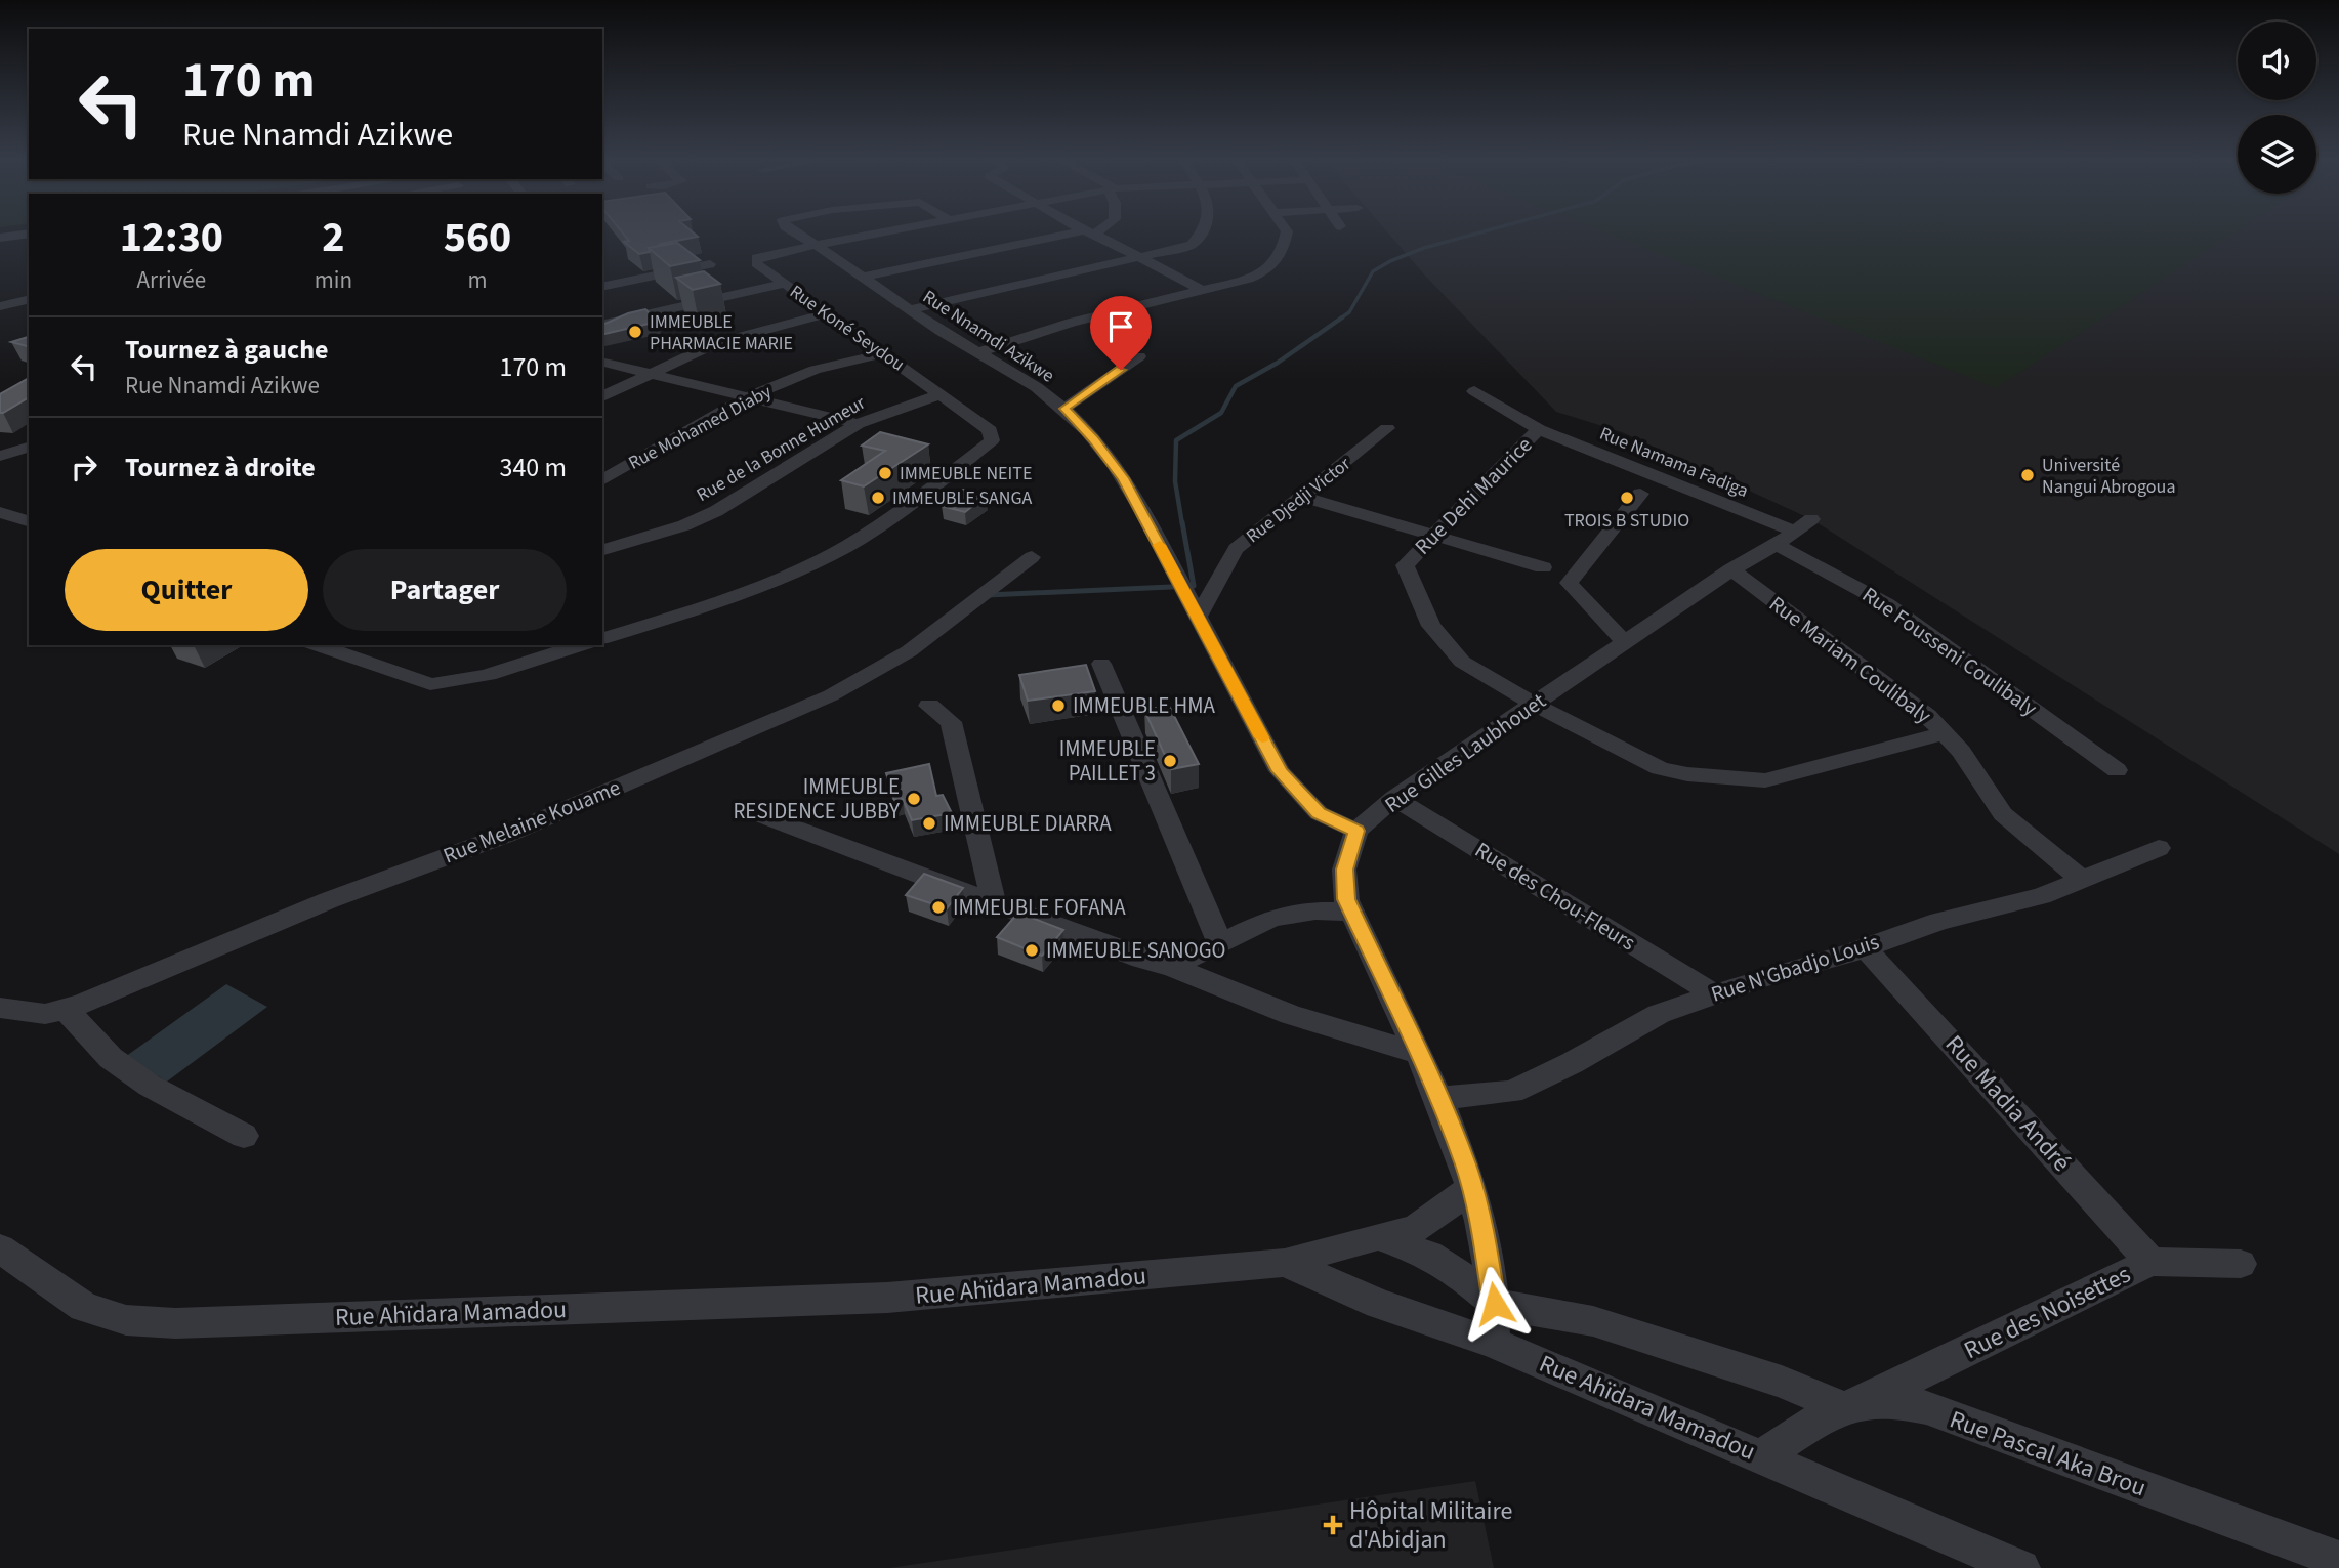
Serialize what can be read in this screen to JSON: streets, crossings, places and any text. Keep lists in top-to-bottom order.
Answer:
{
  "streets": {
    "street": [
      "Rue Koné Seydou",
      "Rue Nnamdi Azikwe",
      "Rue Mohamed Diaby",
      "Rue de la Bonne Humeur",
      "Rue Namama Fadiga",
      "Rue Dehi Maurice",
      "Rue Djedji Victor",
      "Rue Fousseni Coulibaly",
      "Rue Mariam Coulibaly",
      "Rue Gilles Laubhouet",
      "Rue Melaine Kouame",
      "Rue des Chou-Fleurs",
      "Rue N'Gbadjo Louis",
      "Rue Madia André",
      "Rue Ahïdara Mamadou",
      "Rue des Noisettes",
      "Rue Pascal Aka Brou"
    ]
  },
  "crossings": [
    ["Rue Koné Seydou", "Rue Nnamdi Azikwe"],
    ["Rue Koné Seydou", "Rue Mohamed Diaby"],
    ["Rue Koné Seydou", "Rue de la Bonne Humeur"],
    ["Rue Nnamdi Azikwe", "Rue Djedji Victor"],
    ["Rue Nnamdi Azikwe", "Rue Gilles Laubhouet"],
    ["Rue Namama Fadiga", "Rue Dehi Maurice"],
    ["Rue Namama Fadiga", "Rue Fousseni Coulibaly"],
    ["Rue Namama Fadiga", "Rue Gilles Laubhouet"],
    ["Rue Dehi Maurice", "Rue Mariam Coulibaly"],
    ["Rue Dehi Maurice", "Rue Gilles Laubhouet"],
    ["Rue Fousseni Coulibaly", "Rue Gilles Laubhouet"],
    ["Rue Mariam Coulibaly", "Rue Gilles Laubhouet"],
    ["Rue Mariam Coulibaly", "Rue N'Gbadjo Louis"],
    ["Rue Gilles Laubhouet", "Rue des Chou-Fleurs"],
    ["Rue des Chou-Fleurs", "Rue N'Gbadjo Louis"],
    ["Rue N'Gbadjo Louis", "Rue Madia André"],
    ["Rue Madia André", "Rue des Noisettes"],
    ["Rue des Noisettes", "Rue Pascal Aka Brou"]
  ],
  "places": {
    "other": [
      "IMMEUBLE PHARMACIE MARIE",
      "IMMEUBLE NEITE",
      "Université Nangui Abrogoua",
      "IMMEUBLE SANGA",
      "TROIS B STUDIO",
      "IMMEUBLE HMA",
      "IMMEUBLE PAILLET 3",
      "IMMEUBLE RESIDENCE JUBBY",
      "IMMEUBLE DIARRA",
      "IMMEUBLE FOFANA",
      "IMMEUBLE SANOGO"
    ],
    "health": ["Hôpital Militaire d'Abidjan"]
  },
  "page": {
    "turn": ["170 m", "Rue Nnamdi Azikwe"],
    "eta": [
      "12:30",
      "Arrivée",
      "2",
      "min",
      "560",
      "m"
    ],
    "list": [
      {
        "name": "Tournez à gauche",
        "note": "Rue Nnamdi Azikwe",
        "value": "170 m"
      },
      {
        "name": "Tournez à droite",
        "value": "340 m"
      }
    ],
    "buttons": ["Quitter", "Partager"]
  }
}
